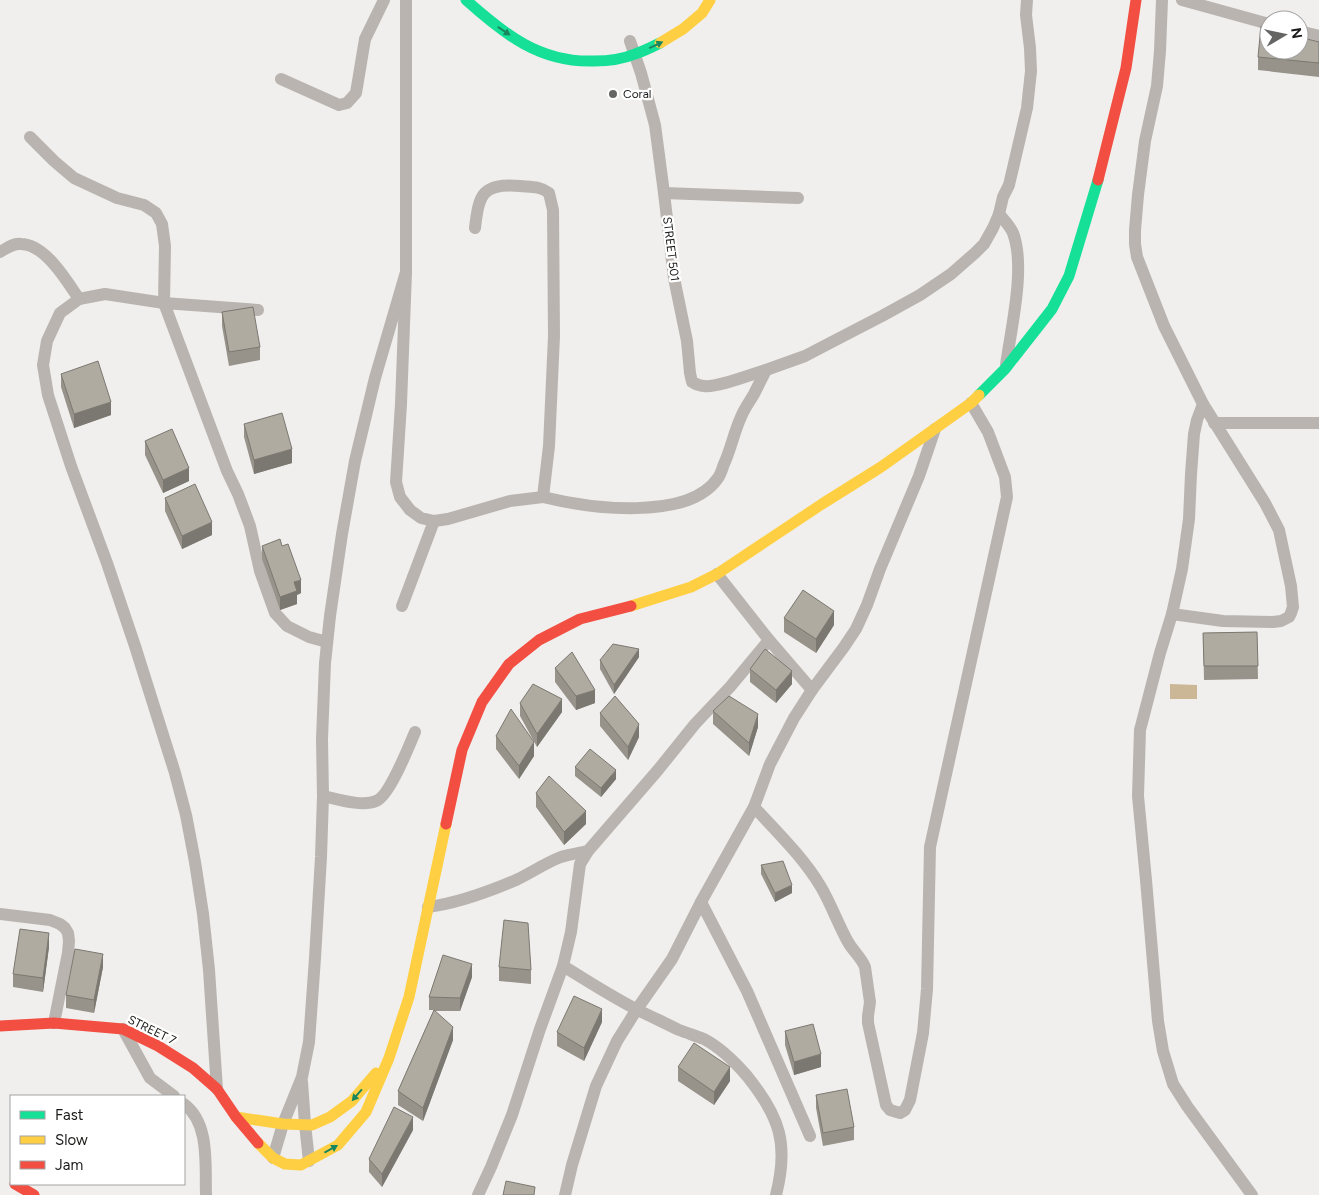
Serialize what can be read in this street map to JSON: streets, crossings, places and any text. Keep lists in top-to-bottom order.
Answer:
{
  "streets": {
    "main road": ["STREET 7"],
    "street": ["STREET 501"]
  },
  "places": ["Coral"],
  "legend": ["Fast", "Slow", "Jam"],
  "north": "right"
}
